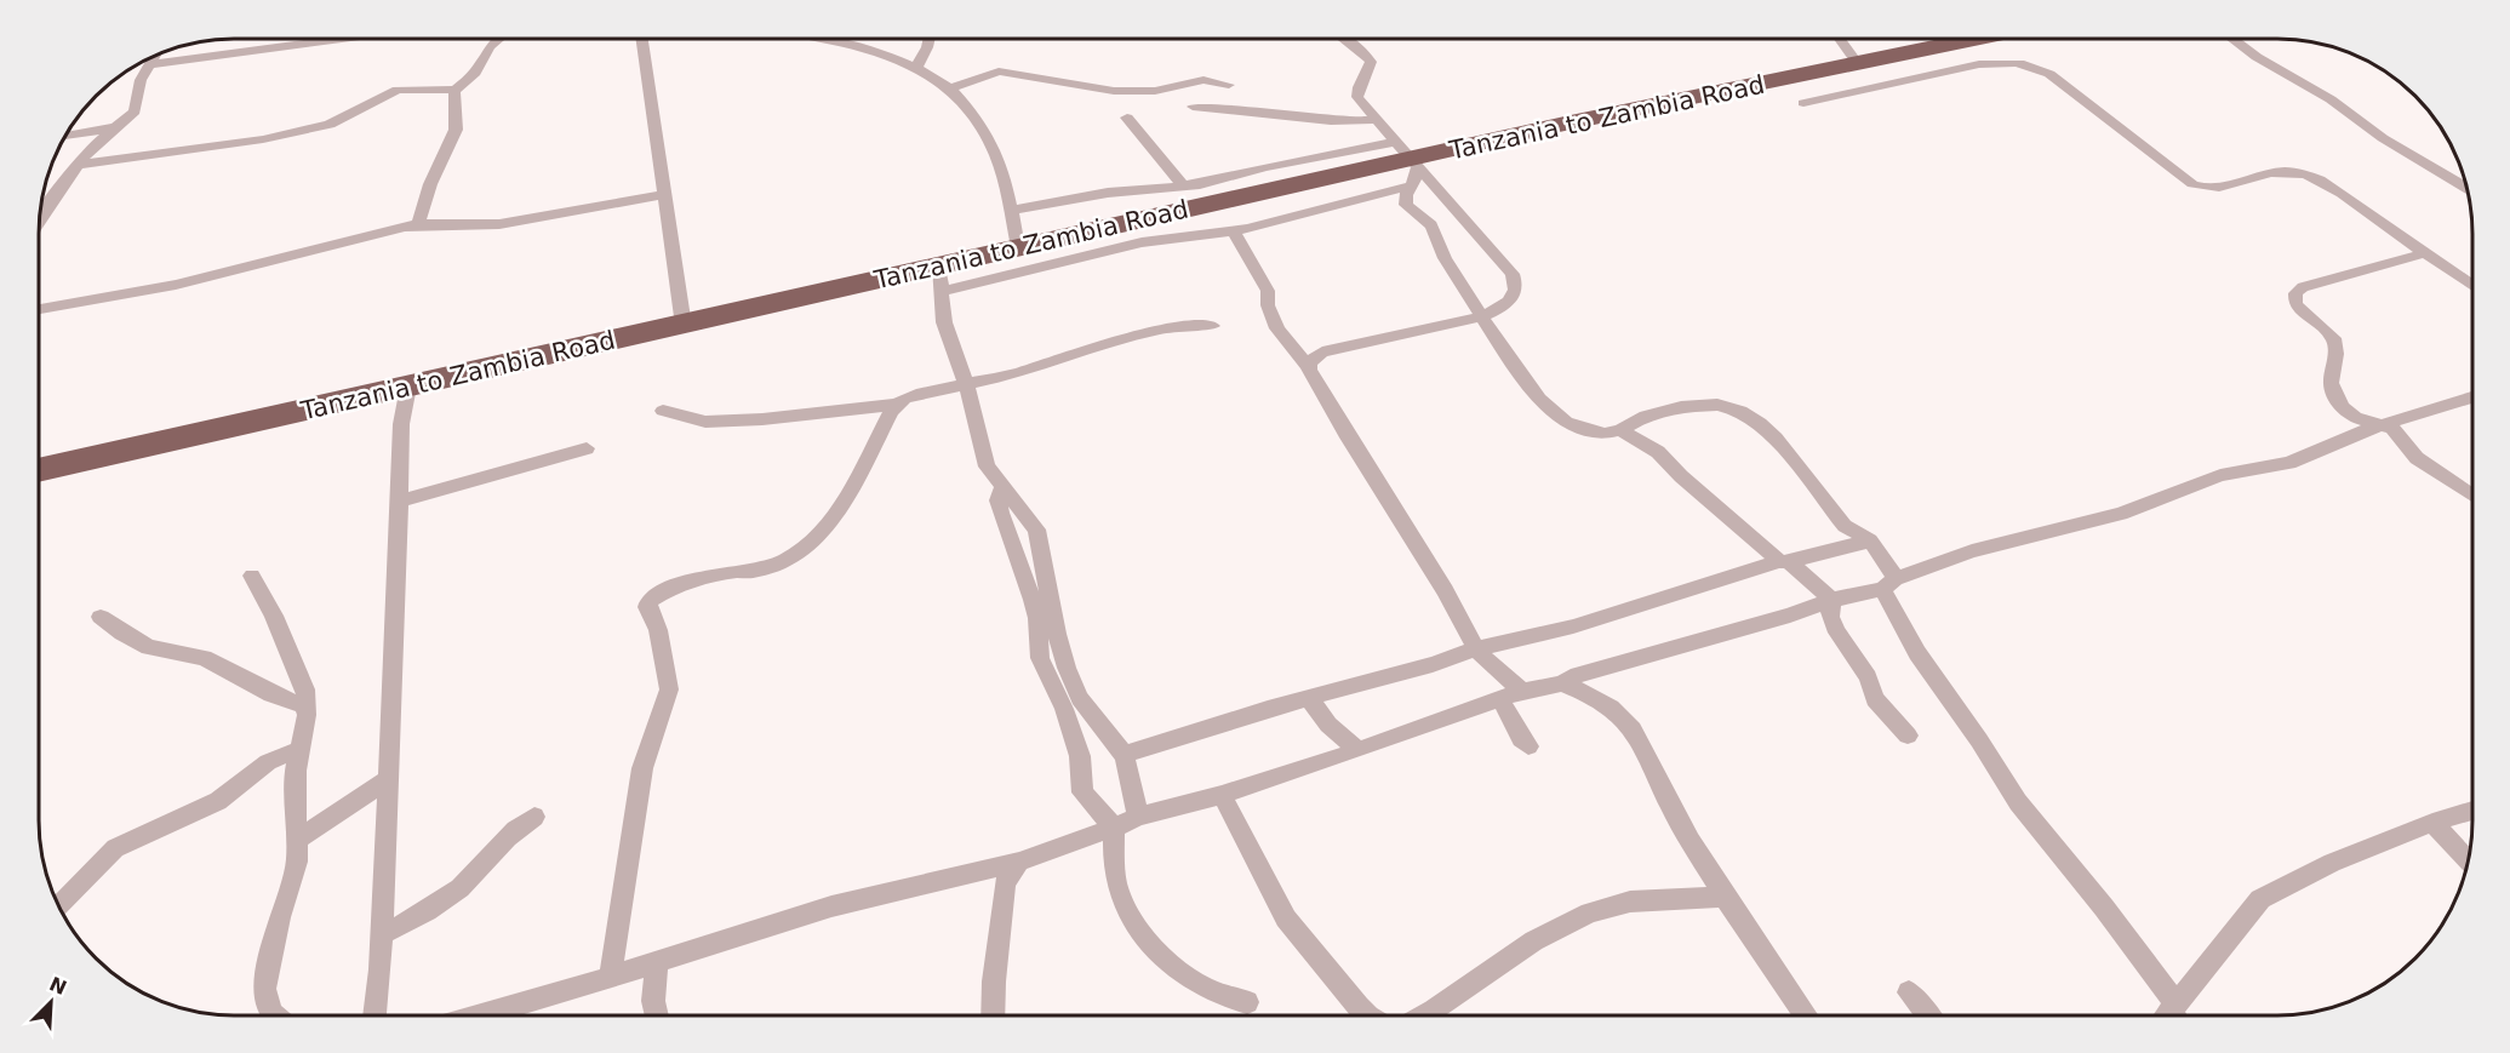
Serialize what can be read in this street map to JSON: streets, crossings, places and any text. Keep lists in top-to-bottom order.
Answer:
{
  "streets": {
    "highway": ["Tanzania to Zambia Road"]
  },
  "north": "top right"
}
